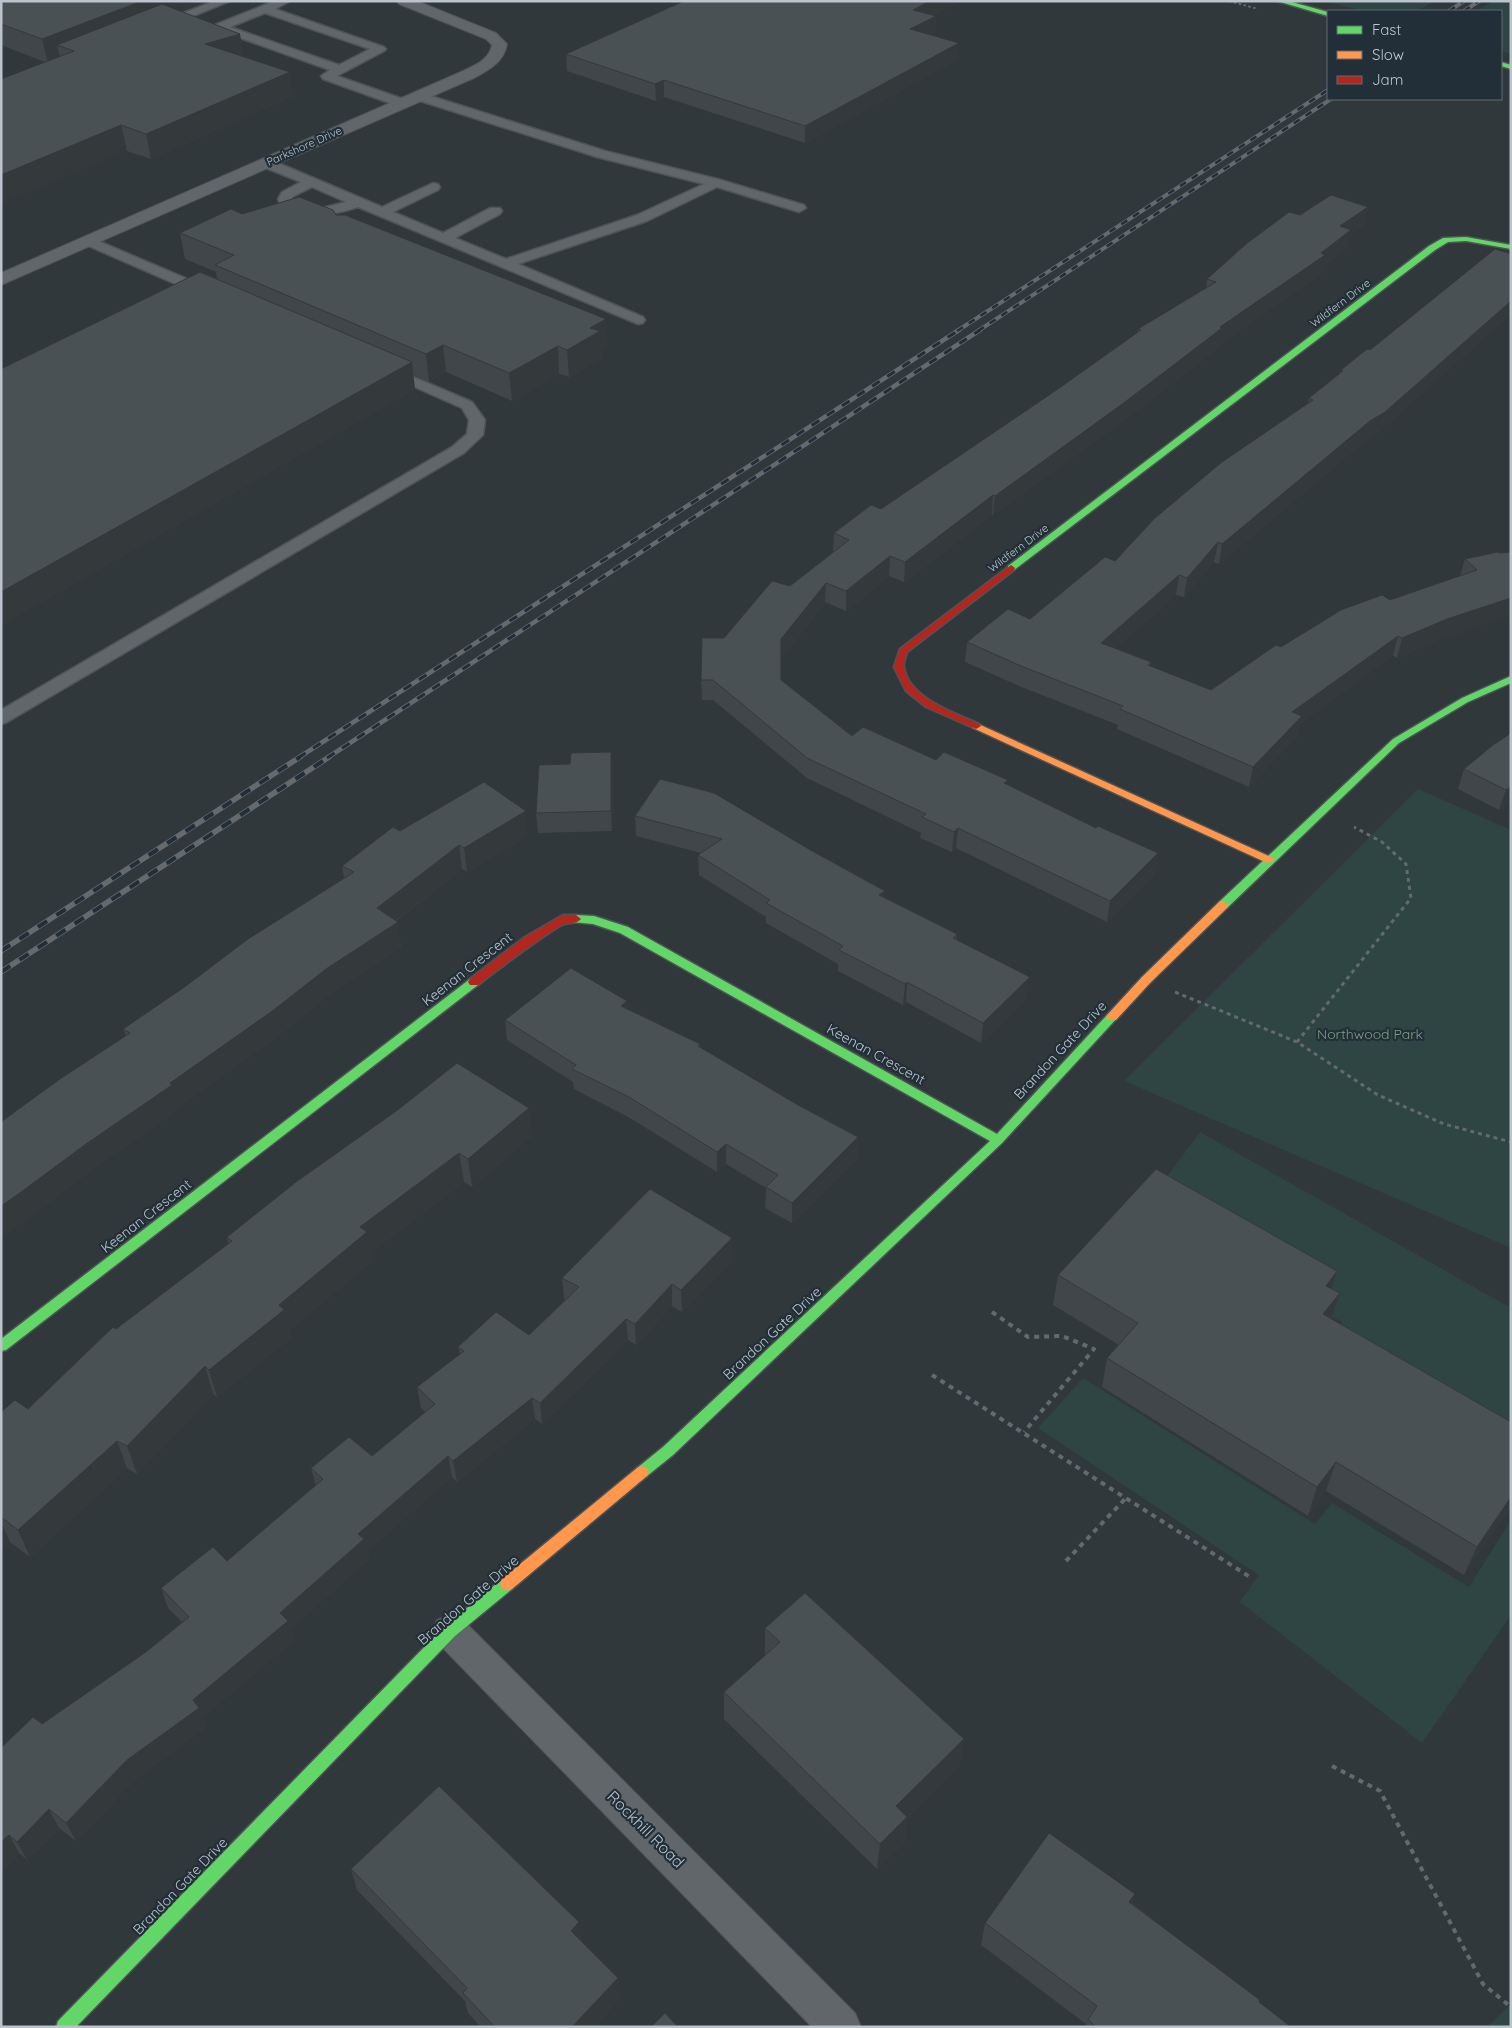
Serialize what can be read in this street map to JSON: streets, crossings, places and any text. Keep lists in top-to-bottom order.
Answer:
{
  "streets": {
    "street": [
      "Parkshore Drive",
      "Wildfern Drive",
      "Keenan Crescent",
      "Brandon Gate Drive",
      "Rockhill Road"
    ]
  },
  "crossings": [
    ["Wildfern Drive", "Brandon Gate Drive"],
    ["Keenan Crescent", "Brandon Gate Drive"],
    ["Brandon Gate Drive", "Rockhill Road"]
  ],
  "parks": ["Northwood Park"],
  "legend": ["Fast", "Slow", "Jam"]
}
